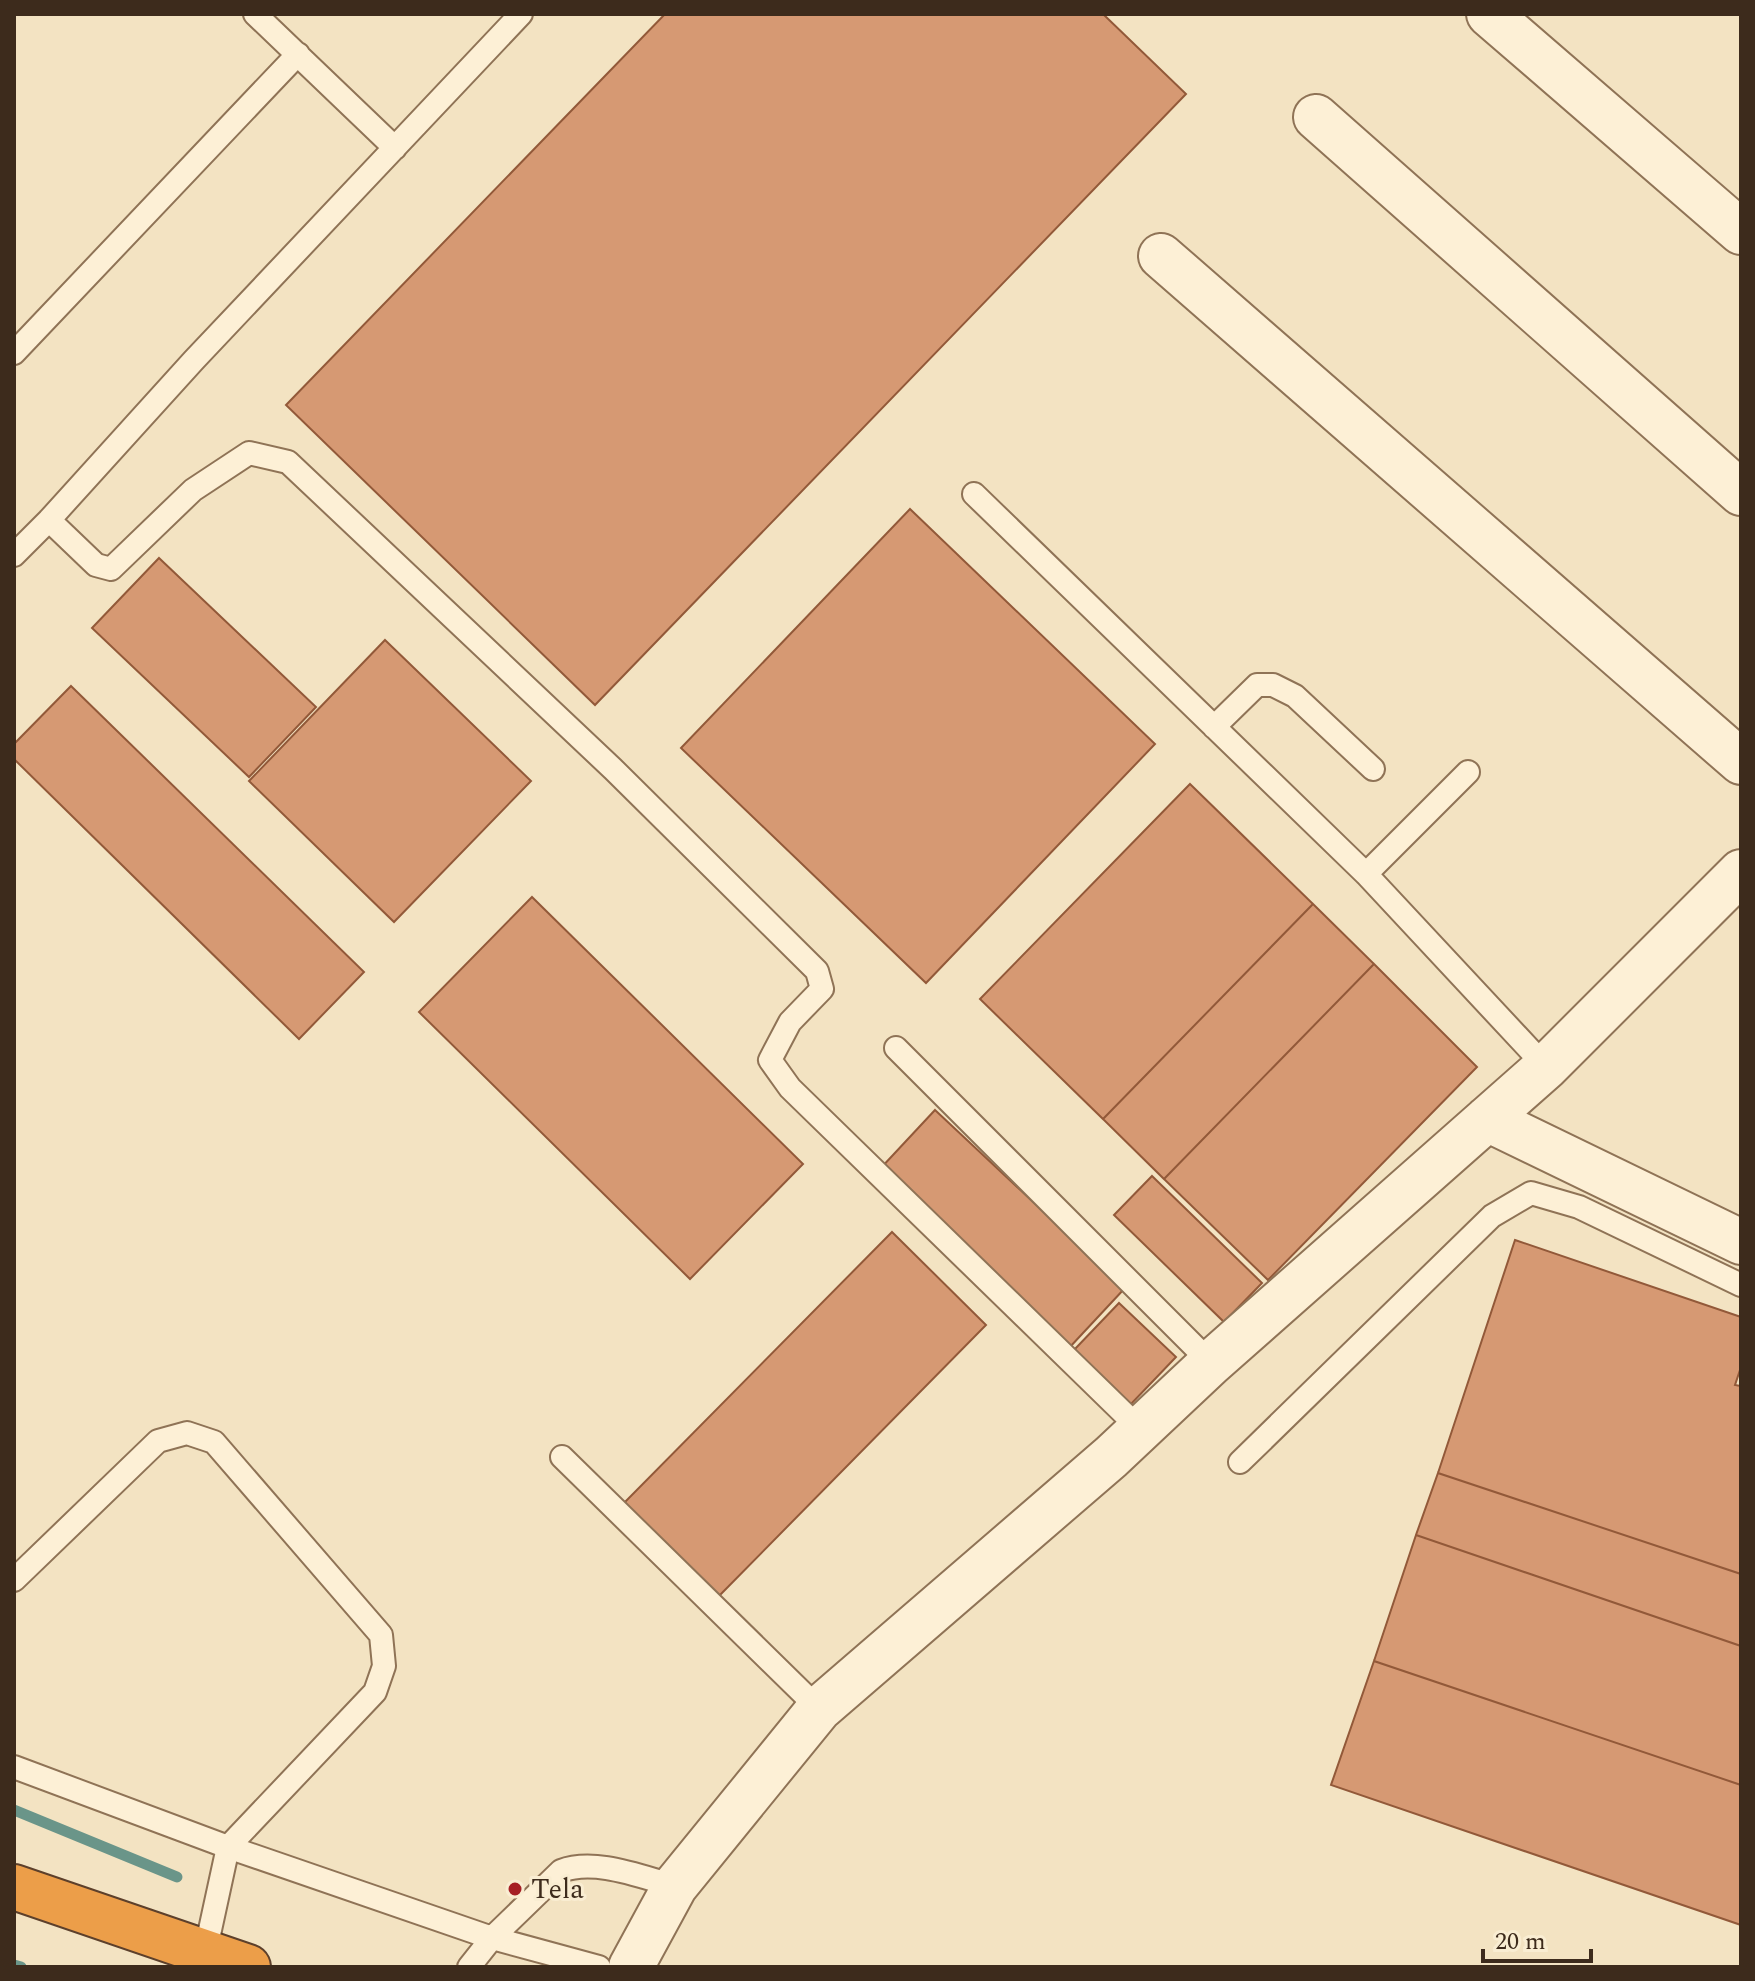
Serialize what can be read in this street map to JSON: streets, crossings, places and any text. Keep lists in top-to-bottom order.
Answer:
{
  "places": ["Tela"],
  "scale_bar": "20 m"
}
